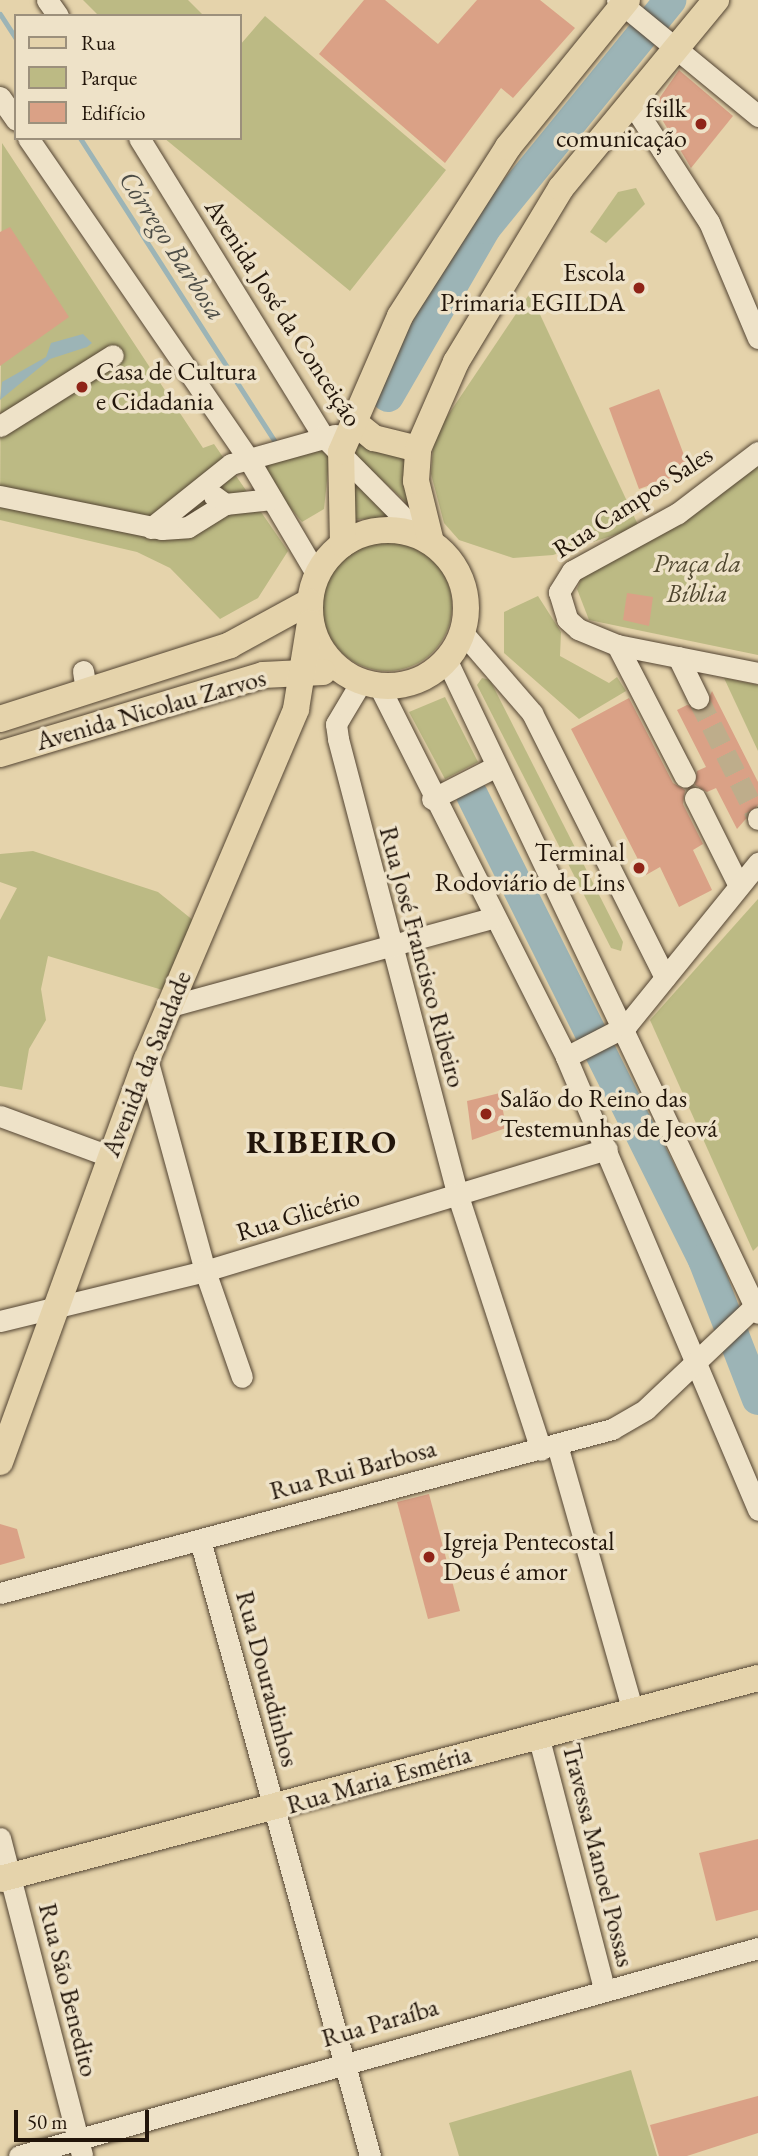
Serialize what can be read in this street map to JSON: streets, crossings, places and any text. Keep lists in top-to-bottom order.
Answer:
{
  "streets": {
    "main road": ["Avenida Nicolau Zarvos", "Avenida da Saudade", "Rua Maria Esméria"],
    "street": [
      "Avenida José da Conceição",
      "Rua Campos Sales",
      "Rua José Francisco Ribeiro",
      "Rua Glicério",
      "Rua Rui Barbosa",
      "Rua Douradinhos",
      "Travessa Manoel Possas",
      "Rua São Benedito",
      "Rua Paraíba"
    ]
  },
  "crossings": [
    ["Avenida José da Conceição", "Avenida Nicolau Zarvos"],
    ["Avenida José da Conceição", "Rua José Francisco Ribeiro"],
    ["Avenida José da Conceição", "Avenida da Saudade"],
    ["Avenida Nicolau Zarvos", "Rua José Francisco Ribeiro"],
    ["Avenida Nicolau Zarvos", "Avenida da Saudade"],
    ["Rua José Francisco Ribeiro", "Avenida da Saudade"],
    ["Rua José Francisco Ribeiro", "Rua Glicério"],
    ["Rua José Francisco Ribeiro", "Rua Rui Barbosa"],
    ["Rua José Francisco Ribeiro", "Rua Maria Esméria"],
    ["Avenida da Saudade", "Rua Glicério"],
    ["Rua Rui Barbosa", "Rua Douradinhos"],
    ["Rua Douradinhos", "Rua Maria Esméria"],
    ["Rua Douradinhos", "Rua Paraíba"],
    ["Rua Maria Esméria", "Travessa Manoel Possas"],
    ["Rua Maria Esméria", "Rua São Benedito"],
    ["Travessa Manoel Possas", "Rua Paraíba"],
    ["Rua São Benedito", "Rua Paraíba"]
  ],
  "districts": ["RIBEIRO"],
  "water": ["Córrego Barbosa"],
  "parks": ["Praça da Bíblia"],
  "places": [
    "fsilk comunicação",
    "Escola Primaria EGILDA",
    "Casa de Cultura e Cidadania",
    "Terminal Rodoviário de Lins",
    "Salão do Reino das Testemunhas de Jeová",
    "Igreja Pentecostal Deus é amor"
  ],
  "legend": ["Rua", "Parque", "Edifício"],
  "scale_bar": "50 m"
}
